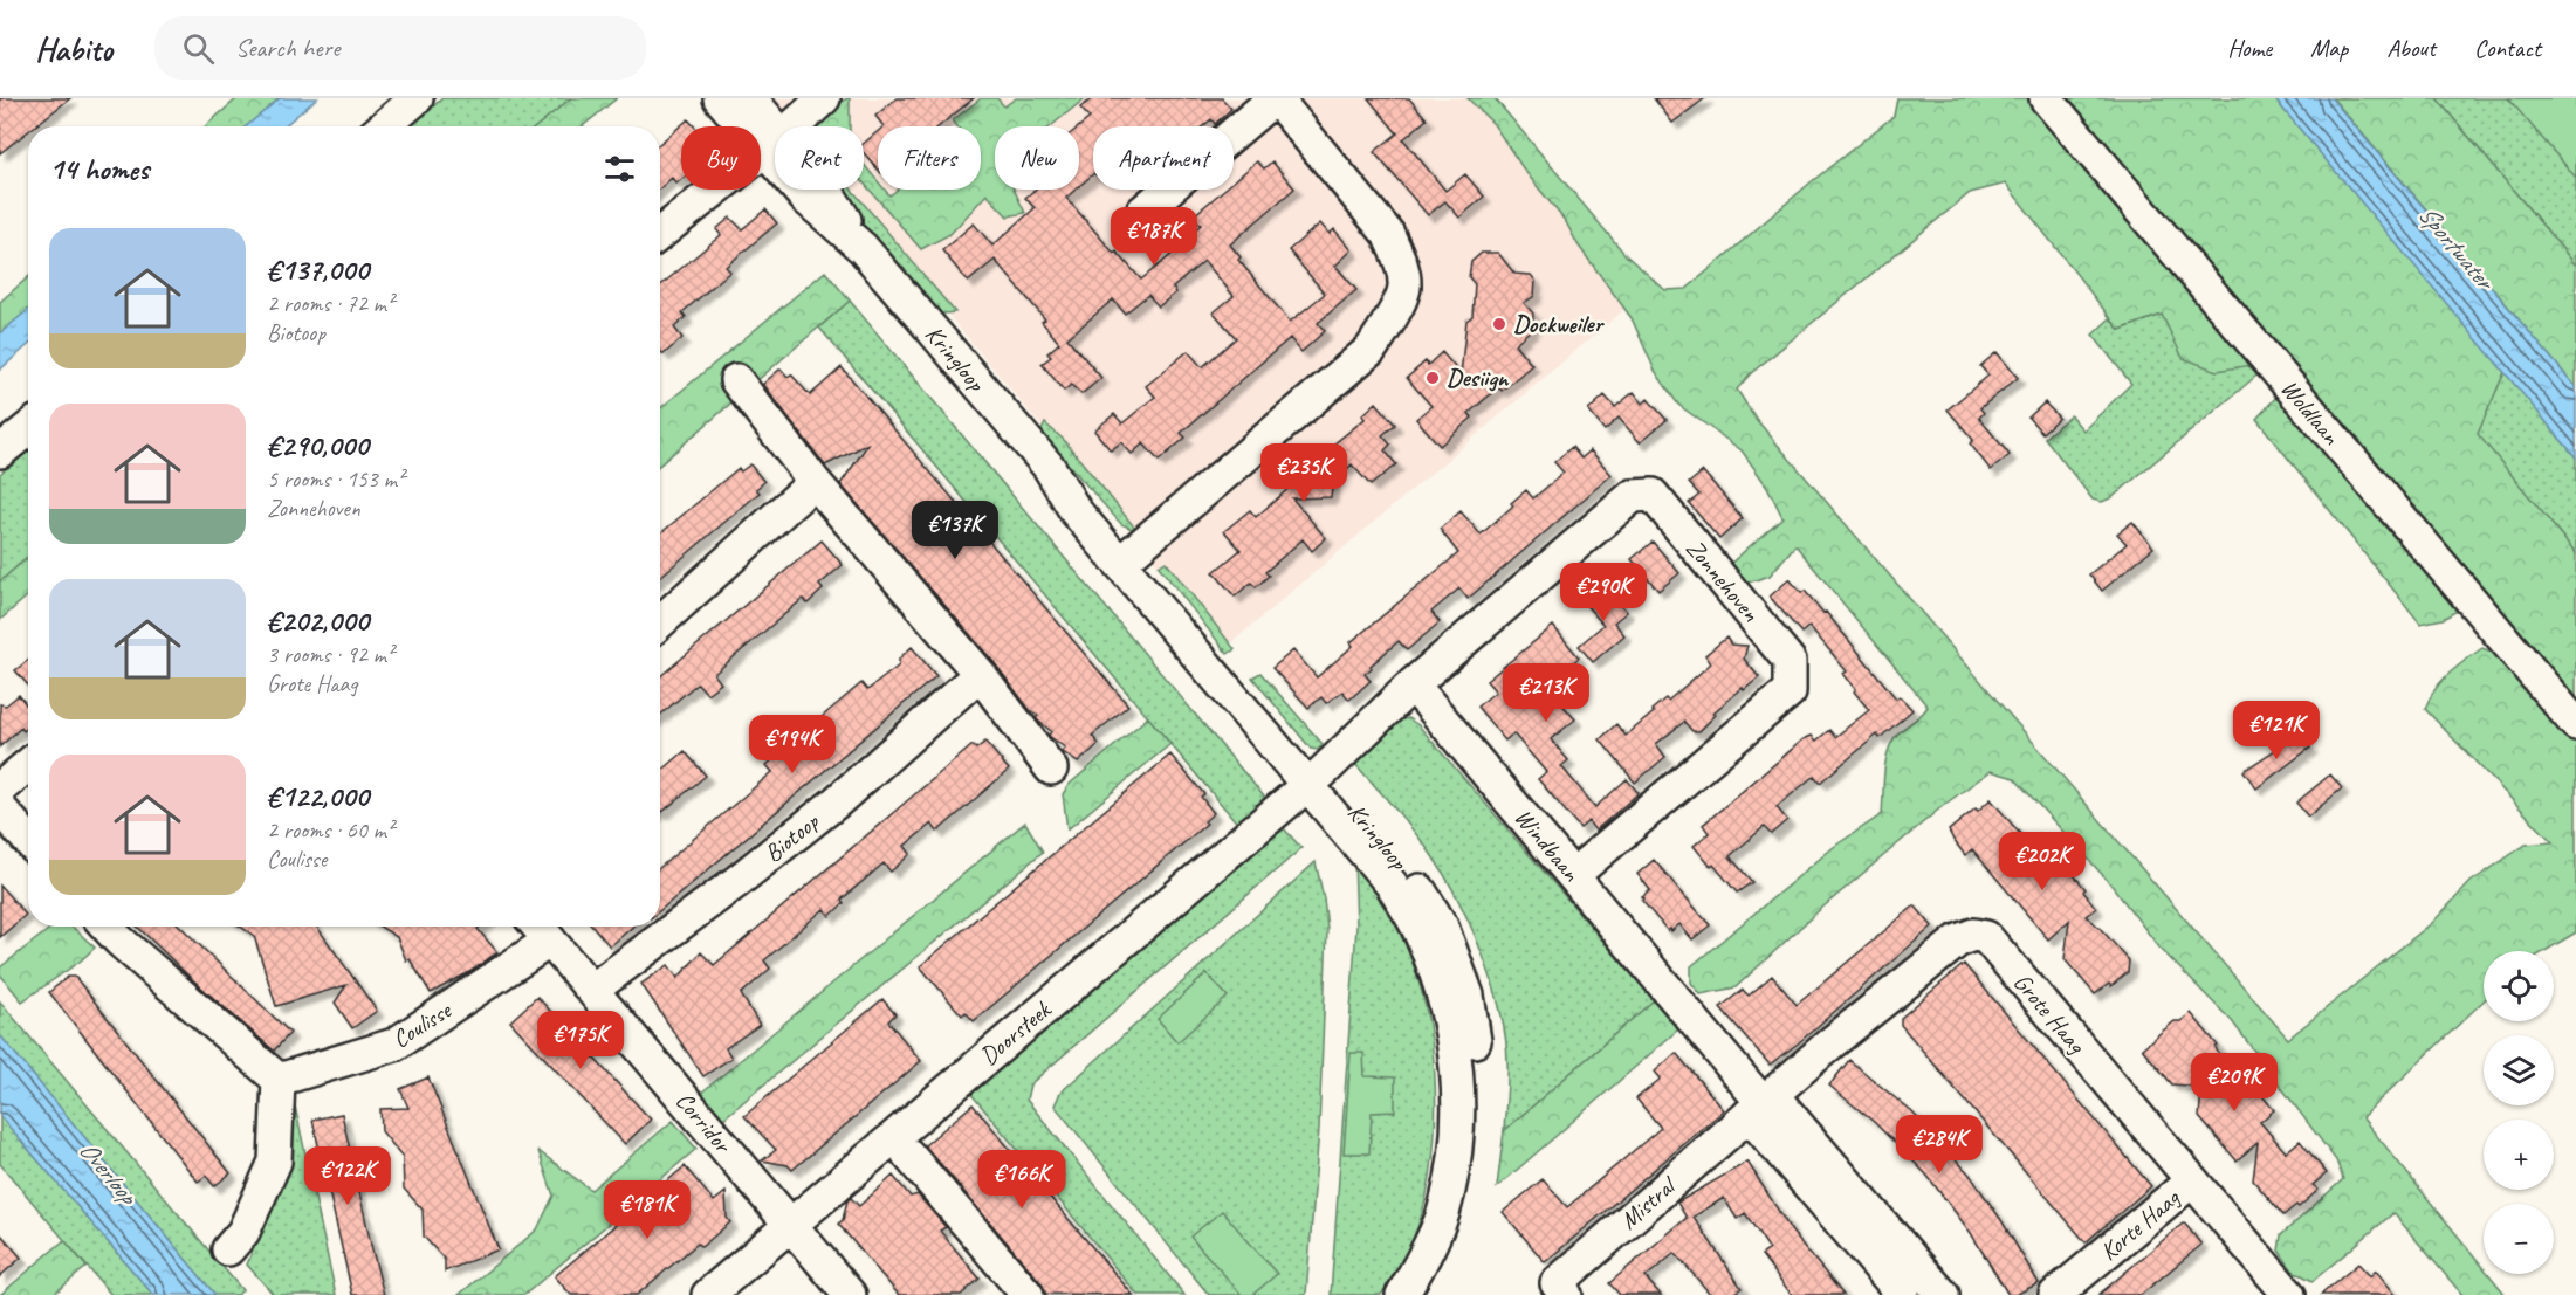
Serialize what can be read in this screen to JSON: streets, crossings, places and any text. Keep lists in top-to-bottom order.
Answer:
{
  "streets": {
    "street": [
      "Kringloop",
      "Woldlaan",
      "Zonnehoven",
      "Biotoop",
      "Windbaan",
      "Grote Haag",
      "Coulisse",
      "Doorsteek",
      "Corridor",
      "Mistral",
      "Korte Haag"
    ]
  },
  "crossings": [
    ["Kringloop", "Doorsteek"],
    ["Zonnehoven", "Windbaan"],
    ["Biotoop", "Corridor"],
    ["Windbaan", "Grote Haag"],
    ["Windbaan", "Mistral"],
    ["Grote Haag", "Mistral"],
    ["Grote Haag", "Korte Haag"],
    ["Coulisse", "Corridor"],
    ["Doorsteek", "Corridor"]
  ],
  "water": ["Sportwater", "Overloop"],
  "places": ["Dockweiler", "Desiign"],
  "page": {
    "header": "Habito",
    "search": "Search here",
    "nav": [
      "Home",
      "Map",
      "About",
      "Contact"
    ],
    "chip": [
      "Buy",
      "Rent",
      "Filters",
      "New",
      "Apartment"
    ],
    "heading": "14 homes",
    "price": [
      "€187K",
      "€235K",
      "€137K",
      "€290K",
      "€213K",
      "€121K",
      "€194K",
      "€202K",
      "€175K",
      "€209K",
      "€284K",
      "€122K",
      "€166K",
      "€181K"
    ],
    "list": [
      {
        "name": "€137,000",
        "note": "2 rooms · 72 m² · Biotoop"
      },
      {
        "name": "€290,000",
        "note": "5 rooms · 153 m² · Zonnehoven"
      },
      {
        "name": "€202,000",
        "note": "3 rooms · 92 m² · Grote Haag"
      },
      {
        "name": "€122,000",
        "note": "2 rooms · 60 m² · Coulisse"
      }
    ],
    "map_buttons": ["+", "−"]
  }
}
